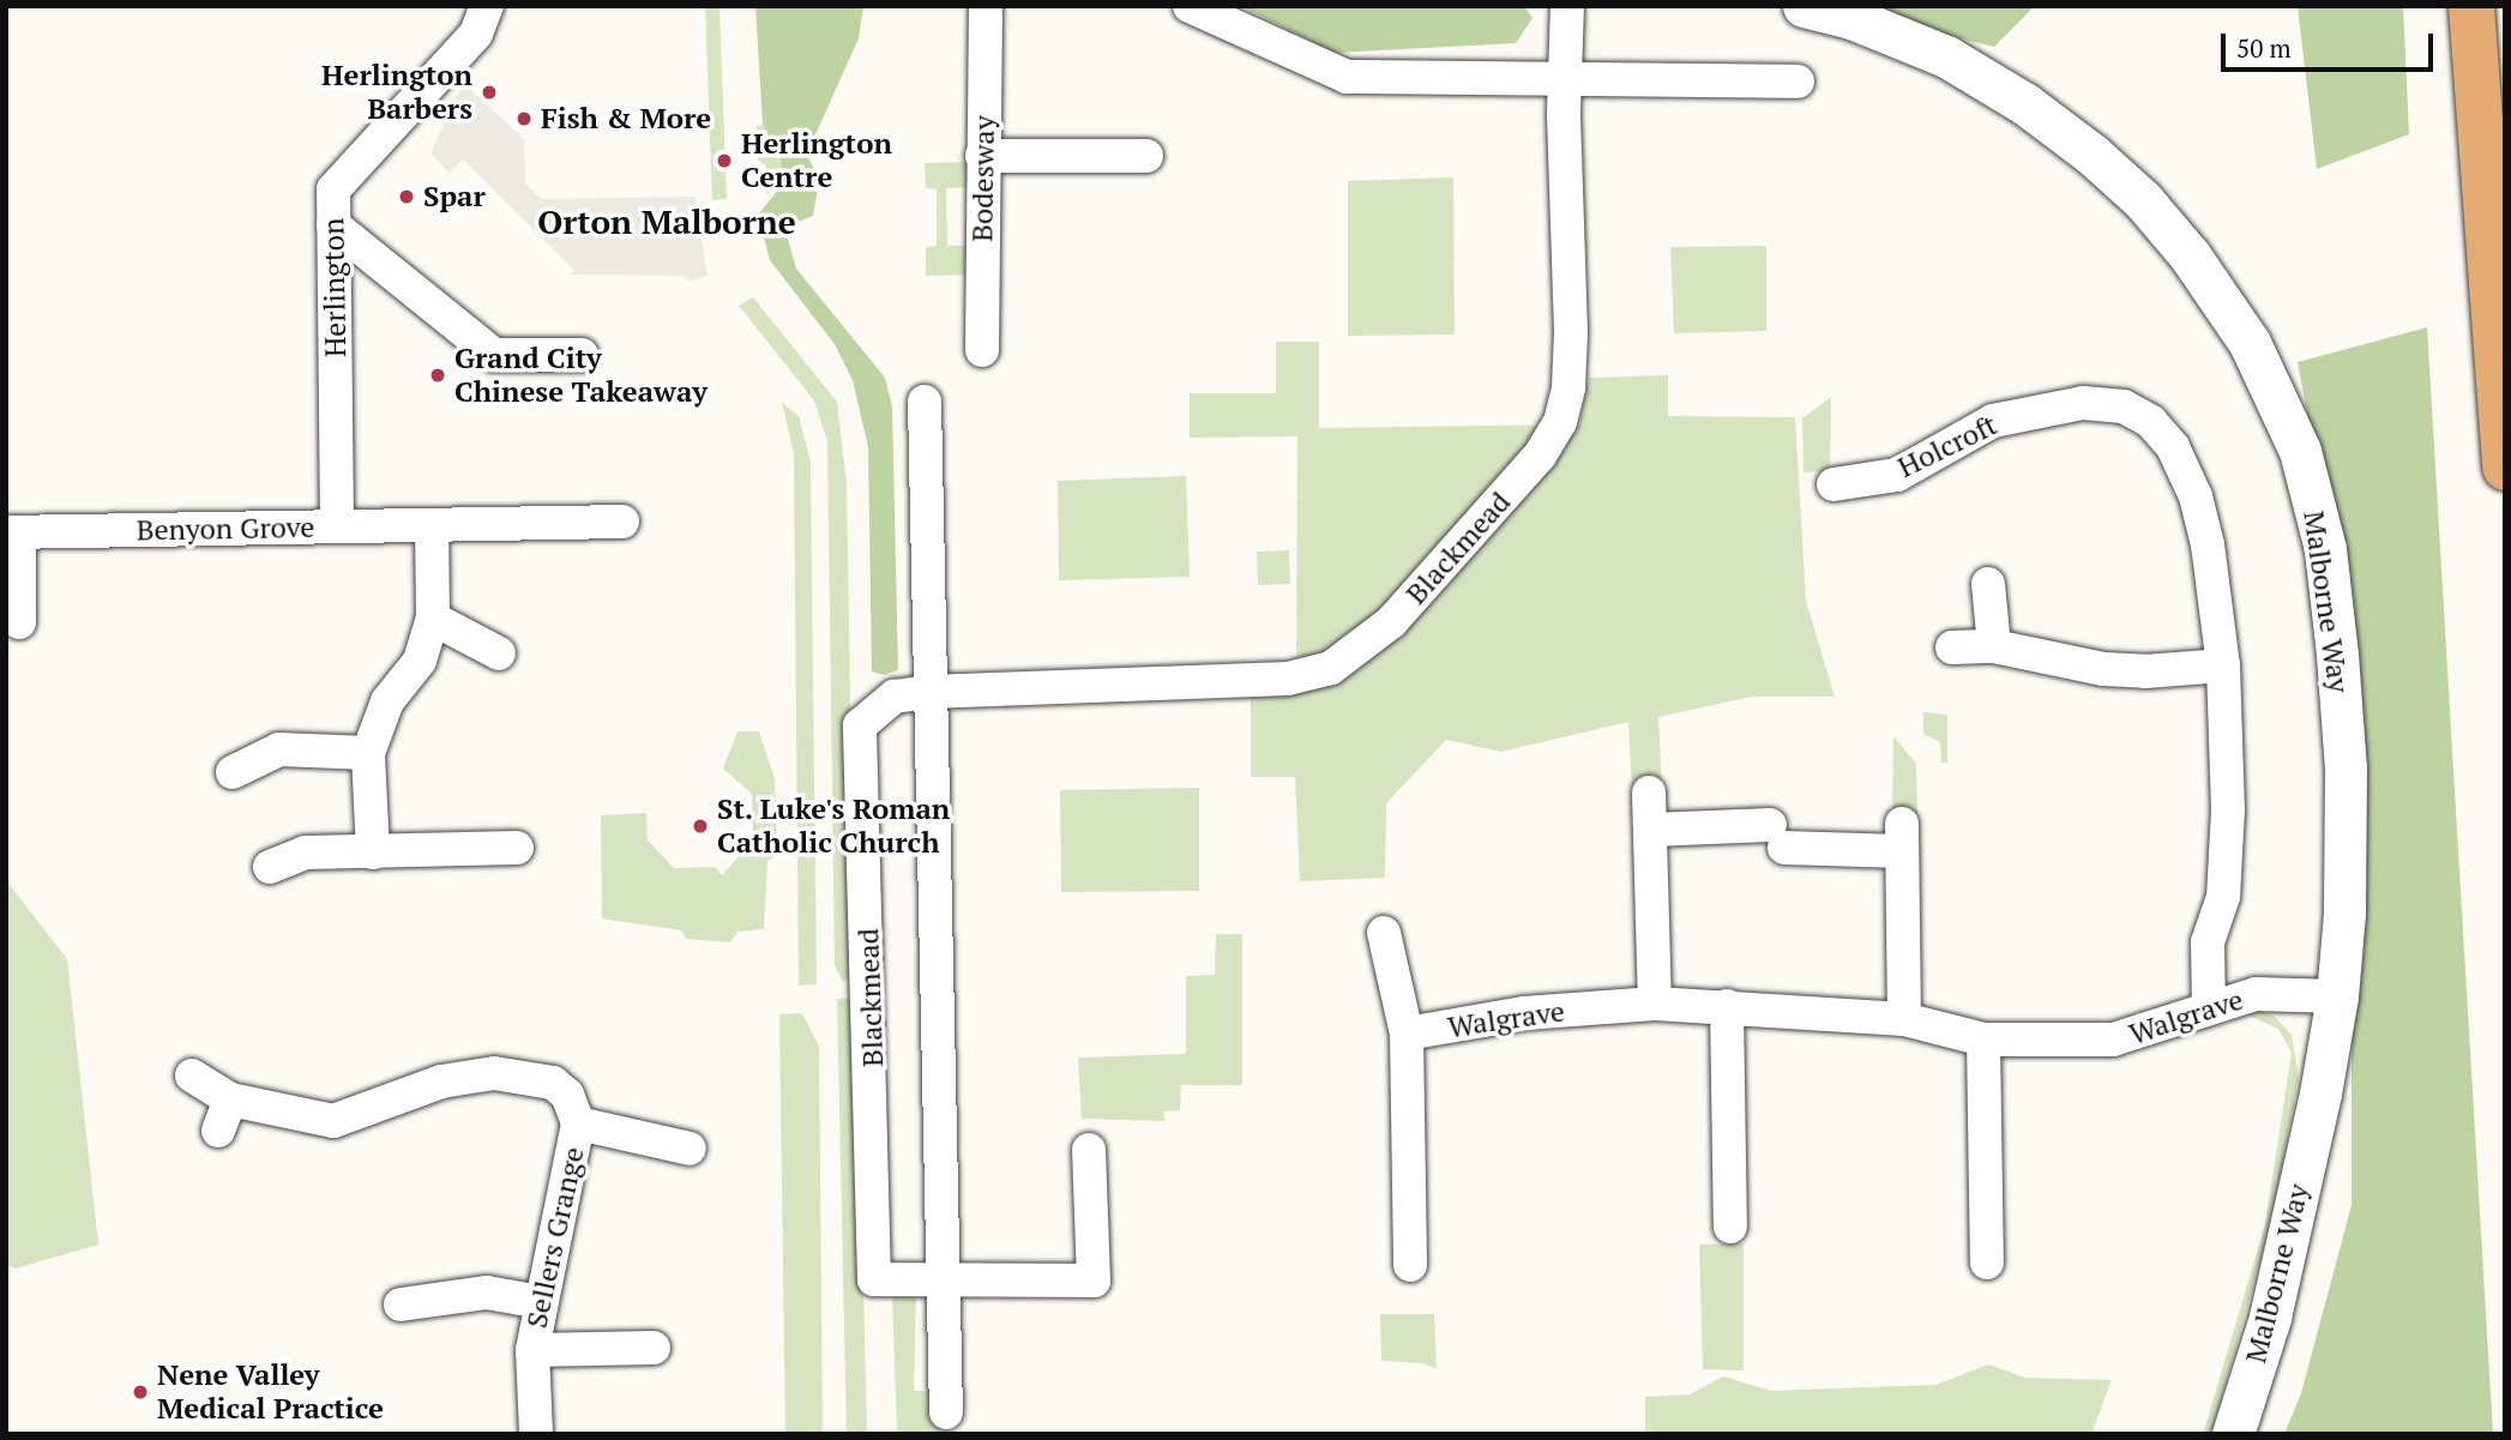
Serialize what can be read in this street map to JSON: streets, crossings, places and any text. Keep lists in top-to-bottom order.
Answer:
{
  "streets": {
    "street": [
      "Bodesway",
      "Herlington",
      "Holcroft",
      "Benyon Grove",
      "Blackmead",
      "Malborne Way",
      "Walgrave",
      "Sellers Grange"
    ]
  },
  "crossings": [
    ["Herlington", "Benyon Grove"],
    ["Holcroft", "Walgrave"],
    ["Malborne Way", "Walgrave"]
  ],
  "districts": ["Orton Malborne"],
  "places": [
    "Herlington Barbers",
    "Fish & More",
    "Herlington Centre",
    "Spar",
    "Grand City Chinese Takeaway",
    "St. Luke's Roman Catholic Church",
    "Nene Valley Medical Practice"
  ],
  "scale_bar": "50 m"
}
